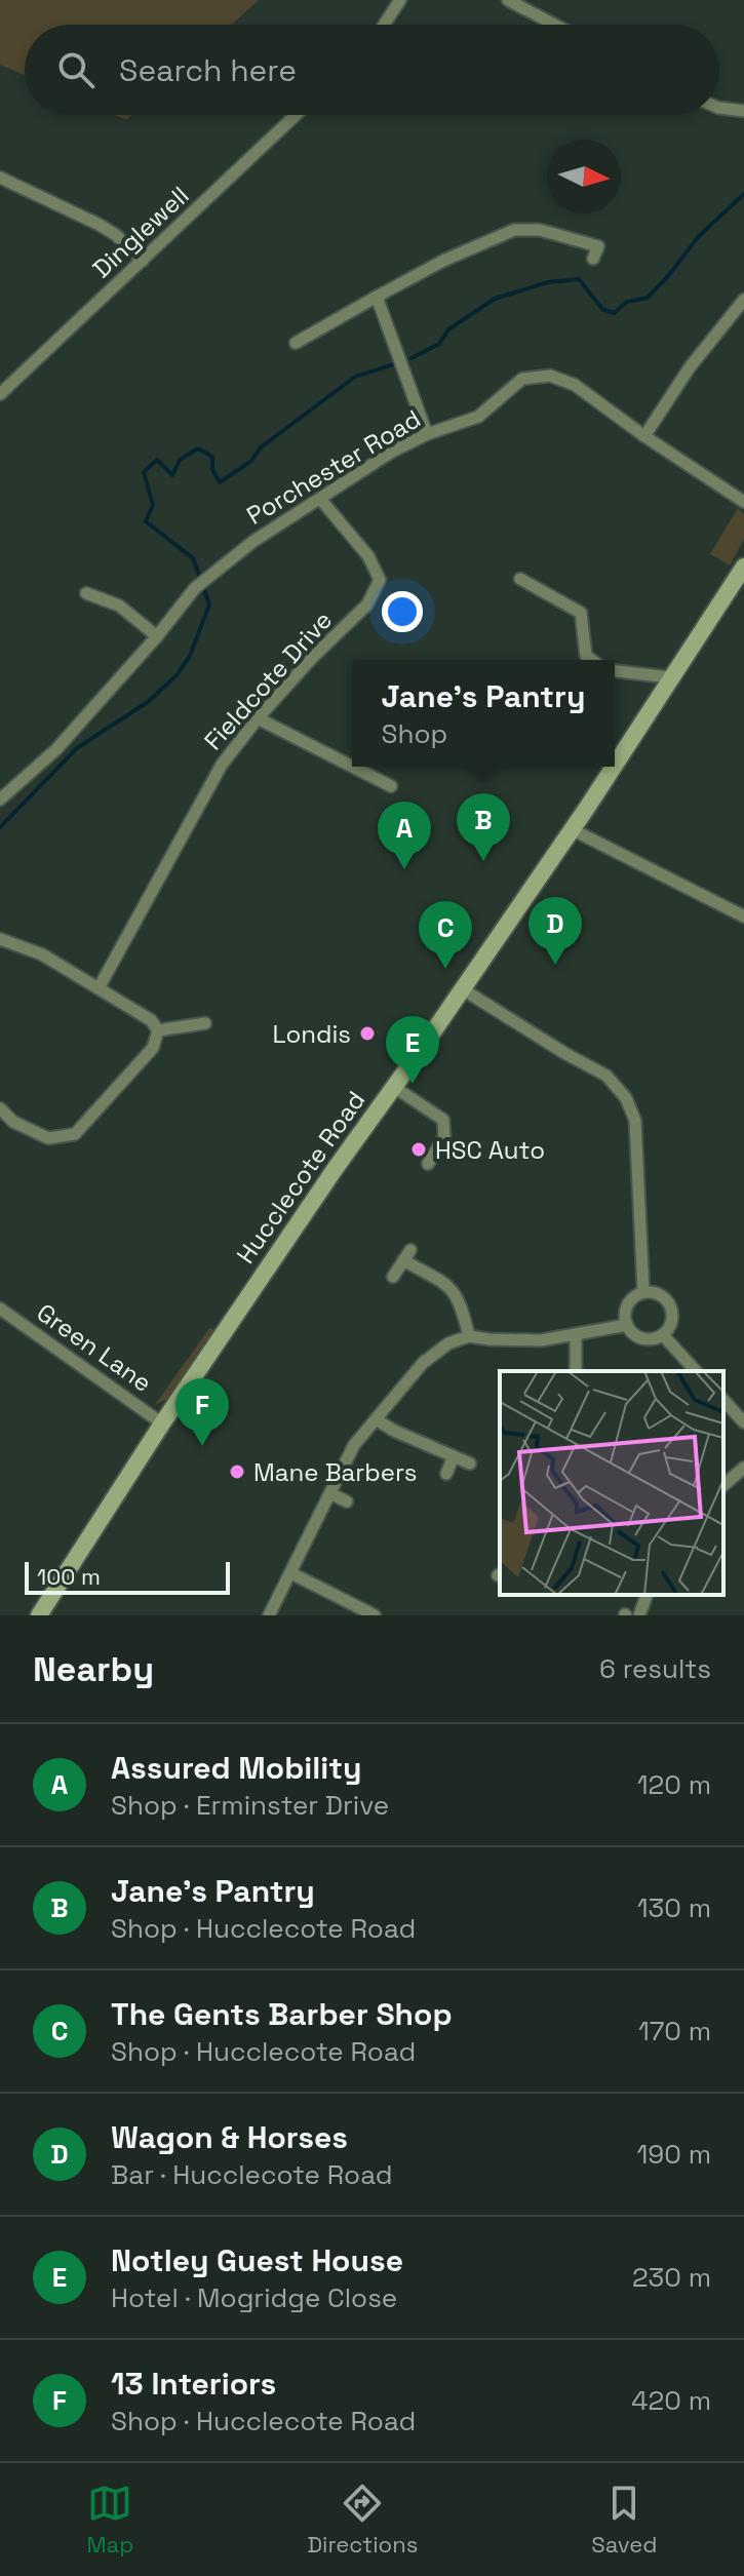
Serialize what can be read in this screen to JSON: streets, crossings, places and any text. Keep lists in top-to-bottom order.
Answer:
{
  "streets": {
    "street": [
      "Dinglewell",
      "Porchester Road",
      "Fieldcote Drive",
      "Hucclecote Road",
      "Green Lane"
    ]
  },
  "crossings": [
    ["Porchester Road", "Fieldcote Drive"],
    ["Hucclecote Road", "Green Lane"]
  ],
  "places": ["Londis", "HSC Auto", "Mane Barbers"],
  "scale_bar": "100 m",
  "north": "right",
  "page": {
    "search": "Search here",
    "popup": ["Jane's Pantry", "Shop"],
    "pins": [
      "B",
      "A",
      "D",
      "C",
      "E",
      "F"
    ],
    "scale": "100 m",
    "heading": ["Nearby", "6 results"],
    "list": [
      {
        "mark": "A",
        "name": "Assured Mobility",
        "note": "Shop · Erminster Drive",
        "value": "120 m"
      },
      {
        "mark": "B",
        "name": "Jane's Pantry",
        "note": "Shop · Hucclecote Road",
        "value": "130 m"
      },
      {
        "mark": "C",
        "name": "The Gents Barber Shop",
        "note": "Shop · Hucclecote Road",
        "value": "170 m"
      },
      {
        "mark": "D",
        "name": "Wagon & Horses",
        "note": "Bar · Hucclecote Road",
        "value": "190 m"
      },
      {
        "mark": "E",
        "name": "Notley Guest House",
        "note": "Hotel · Mogridge Close",
        "value": "230 m"
      },
      {
        "mark": "F",
        "name": "13 Interiors",
        "note": "Shop · Hucclecote Road",
        "value": "420 m"
      }
    ],
    "nav": ["Map", "Directions", "Saved"]
  }
}
